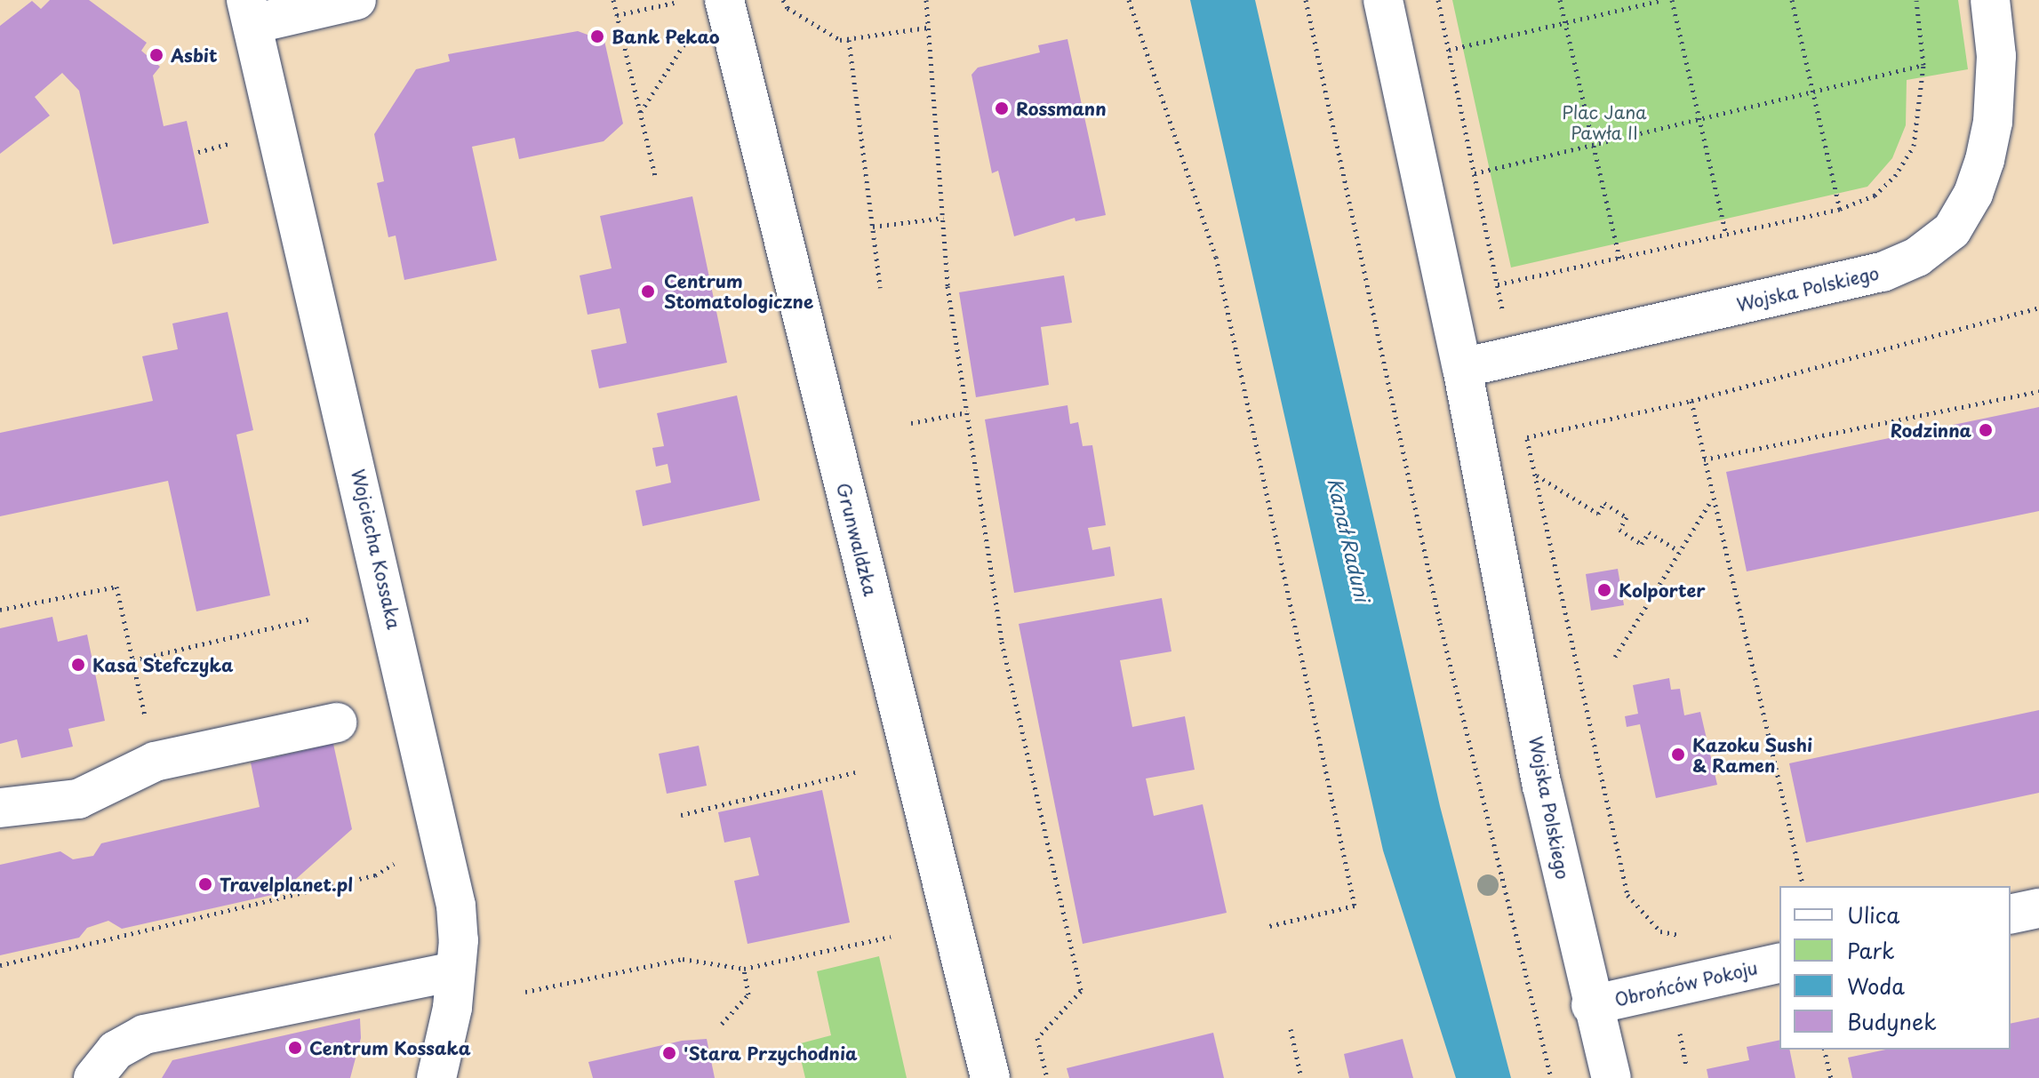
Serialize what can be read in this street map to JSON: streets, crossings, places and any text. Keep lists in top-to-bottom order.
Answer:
{
  "streets": {
    "street": [
      "Wojska Polskiego",
      "Grunwaldzka",
      "Wojciecha Kossaka",
      "Obrońców Pokoju"
    ]
  },
  "crossings": [
    ["Wojska Polskiego", "Obrońców Pokoju"]
  ],
  "water": ["Kanał Raduni"],
  "parks": ["Plac Jana Pawła II"],
  "places": [
    "Bank Pekao",
    "Asbit",
    "Rossmann",
    "Centrum Stomatologiczne",
    "Rodzinna",
    "Kolporter",
    "Kasa Stefczyka",
    "Kazoku Sushi & Ramen",
    "Travelplanet.pl",
    "Centrum Kossaka",
    "'Stara Przychodnia"
  ],
  "legend": [
    "Ulica",
    "Park",
    "Woda",
    "Budynek"
  ]
}
